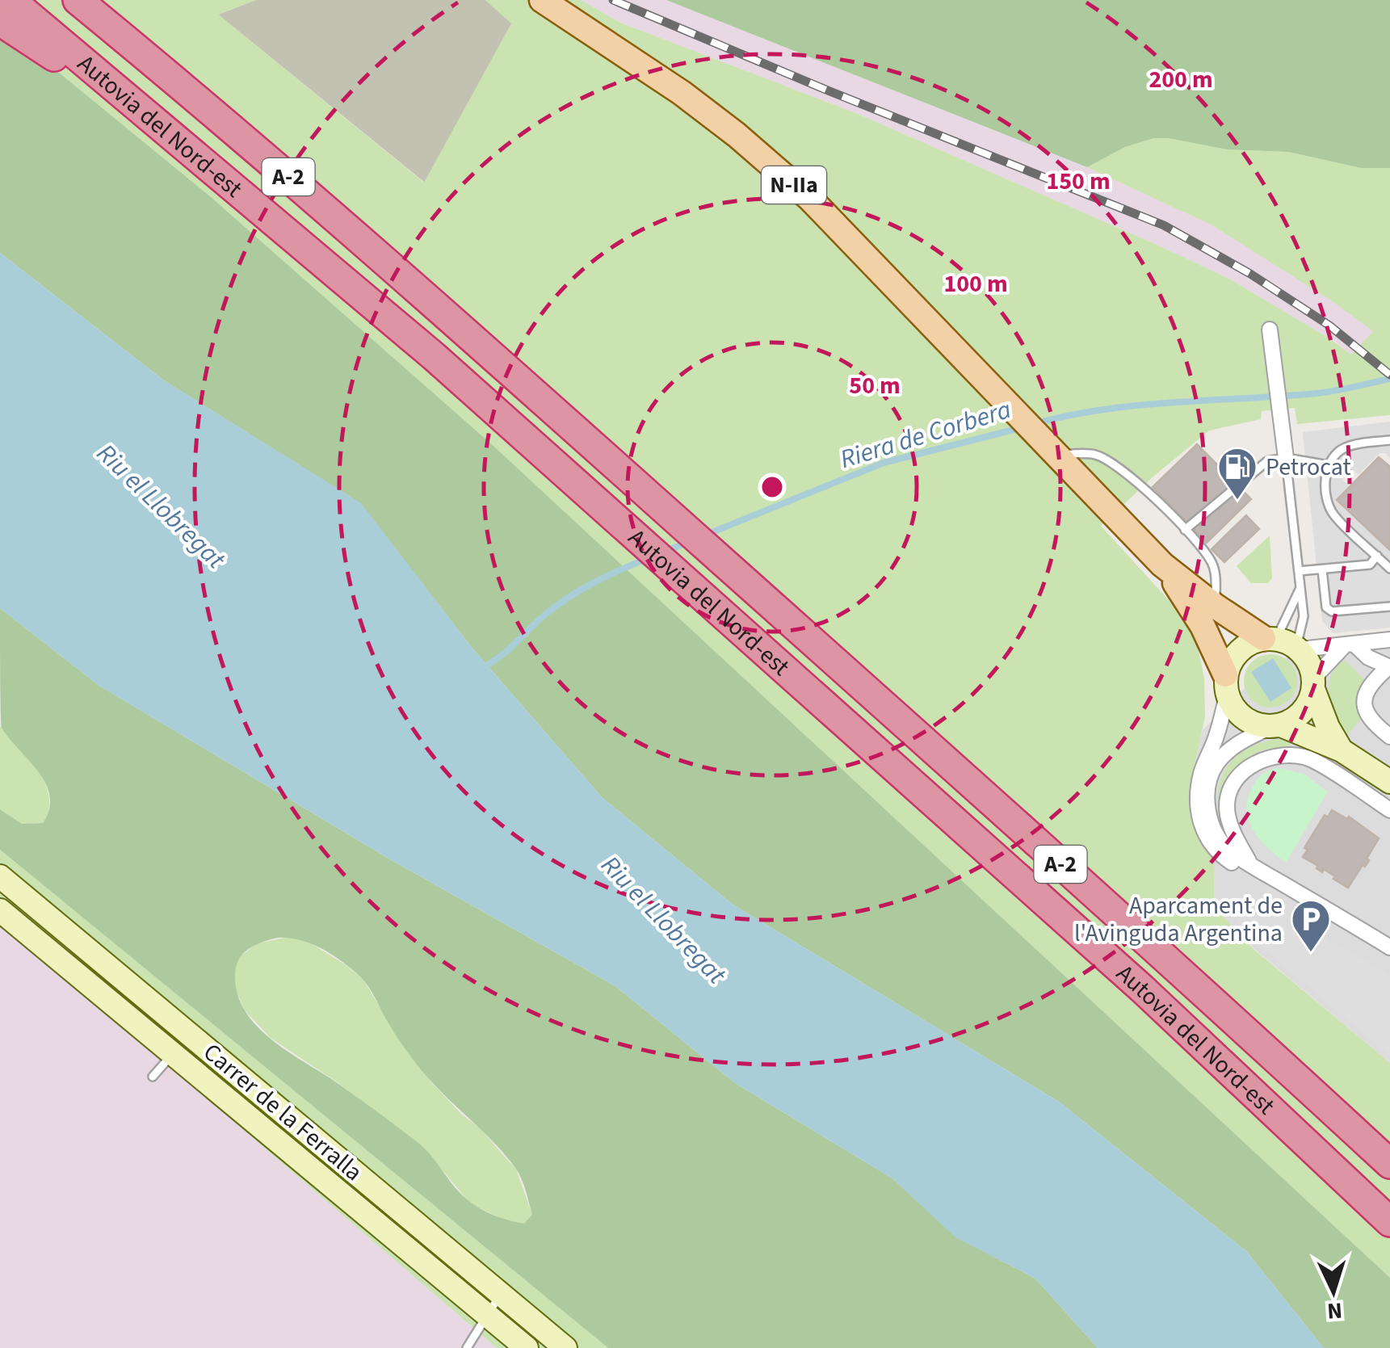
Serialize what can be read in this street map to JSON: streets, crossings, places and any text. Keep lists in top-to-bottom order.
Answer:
{
  "streets": {
    "highway": ["Autovia del Nord-est", "A-2"],
    "main road": ["N-IIa"],
    "street": ["Carrer de la Ferralla"]
  },
  "water": ["Riera de Corbera", "Riu el Llobregat"],
  "places": {
    "fuel station": ["Petrocat"],
    "parking": ["Aparcament de l'Avinguda Argentina"]
  },
  "north": "bottom",
  "rings": [
    "200 m",
    "150 m",
    "100 m",
    "50 m"
  ]
}
